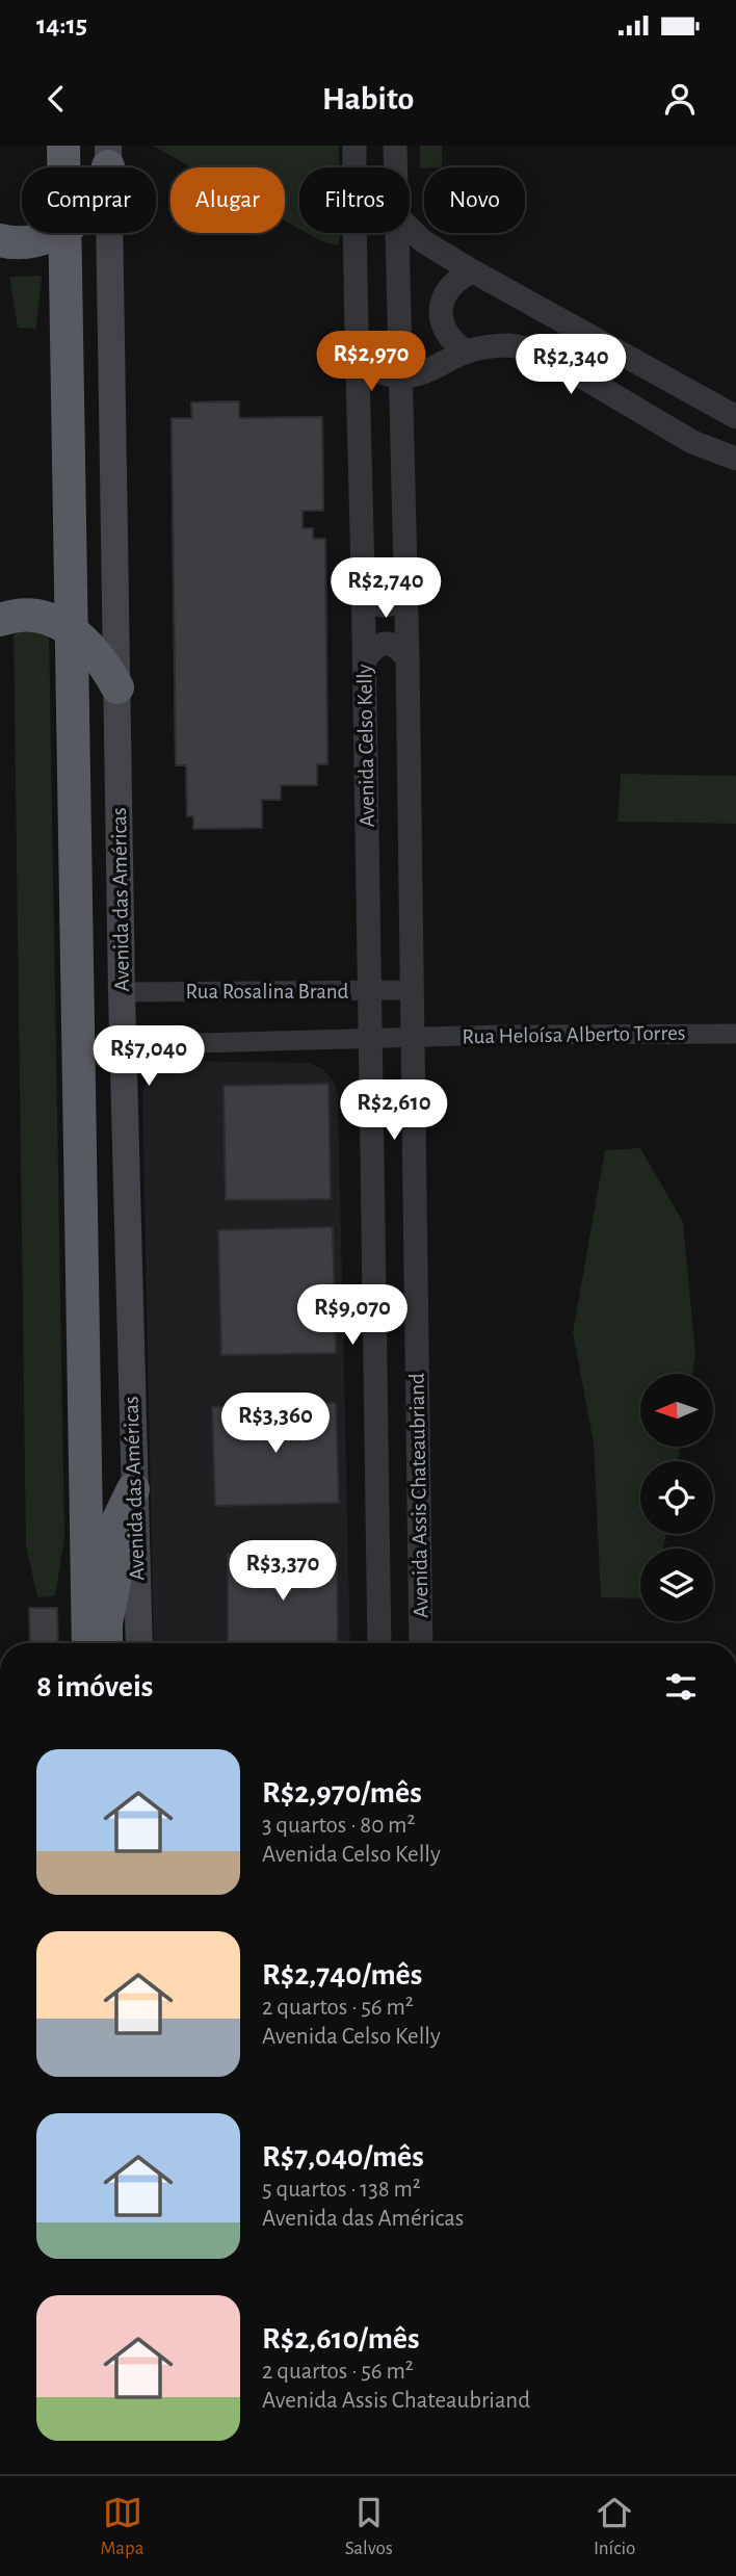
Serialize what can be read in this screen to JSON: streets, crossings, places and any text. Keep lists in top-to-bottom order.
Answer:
{
  "streets": {
    "highway": ["Avenida das Américas"],
    "street": [
      "Avenida Celso Kelly",
      "Rua Rosalina Brand",
      "Rua Heloísa Alberto Torres",
      "Avenida Assis Chateaubriand"
    ]
  },
  "crossings": [
    ["Avenida Celso Kelly", "Rua Rosalina Brand"],
    ["Avenida Celso Kelly", "Avenida Assis Chateaubriand"],
    ["Avenida das Américas", "Rua Rosalina Brand"],
    ["Rua Rosalina Brand", "Avenida Assis Chateaubriand"],
    ["Rua Heloísa Alberto Torres", "Avenida Assis Chateaubriand"]
  ],
  "north": "left",
  "page": {
    "status": "14:15",
    "header": "Habito",
    "chip": [
      "Comprar",
      "Alugar",
      "Filtros",
      "Novo"
    ],
    "price": [
      "R$2,970",
      "R$2,340",
      "R$2,740",
      "R$7,040",
      "R$2,610",
      "R$9,070",
      "R$3,360",
      "R$3,370"
    ],
    "heading": "8 imóveis",
    "list": [
      {
        "name": "R$2,970/mês",
        "note": "3 quartos · 80 m² · Avenida Celso Kelly"
      },
      {
        "name": "R$2,740/mês",
        "note": "2 quartos · 56 m² · Avenida Celso Kelly"
      },
      {
        "name": "R$7,040/mês",
        "note": "5 quartos · 138 m² · Avenida das Américas"
      },
      {
        "name": "R$2,610/mês",
        "note": "2 quartos · 56 m² · Avenida Assis Chateaubriand"
      }
    ],
    "tabs": ["Mapa", "Salvos", "Início"]
  }
}
